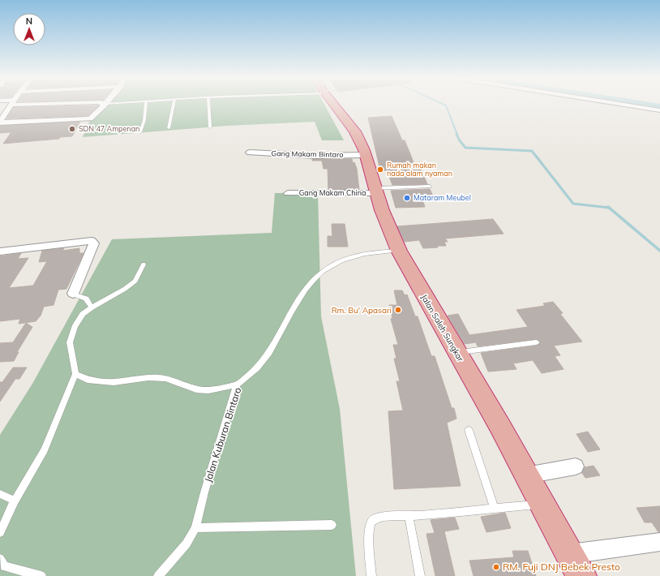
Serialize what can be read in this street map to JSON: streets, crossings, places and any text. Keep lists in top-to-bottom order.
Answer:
{
  "streets": {
    "highway": ["Jalan Saleh Sungkar"],
    "street": ["Gang Makam Bintaro", "Gang Makam China"],
    "lane": ["Jalan Kuburan Bintaro"]
  },
  "crossings": [
    ["Gang Makam Bintaro", "Jalan Saleh Sungkar"],
    ["Gang Makam China", "Jalan Saleh Sungkar"],
    ["Jalan Saleh Sungkar", "Jalan Kuburan Bintaro"]
  ],
  "places": [
    "SDN 47 Ampenan",
    "Rumah makan nada alam nyaman",
    "Mataram Meubel",
    "Rm. Bu' Apasari",
    "RM. Fuji DNJ Bebek Presto"
  ],
  "north": "top"
}
